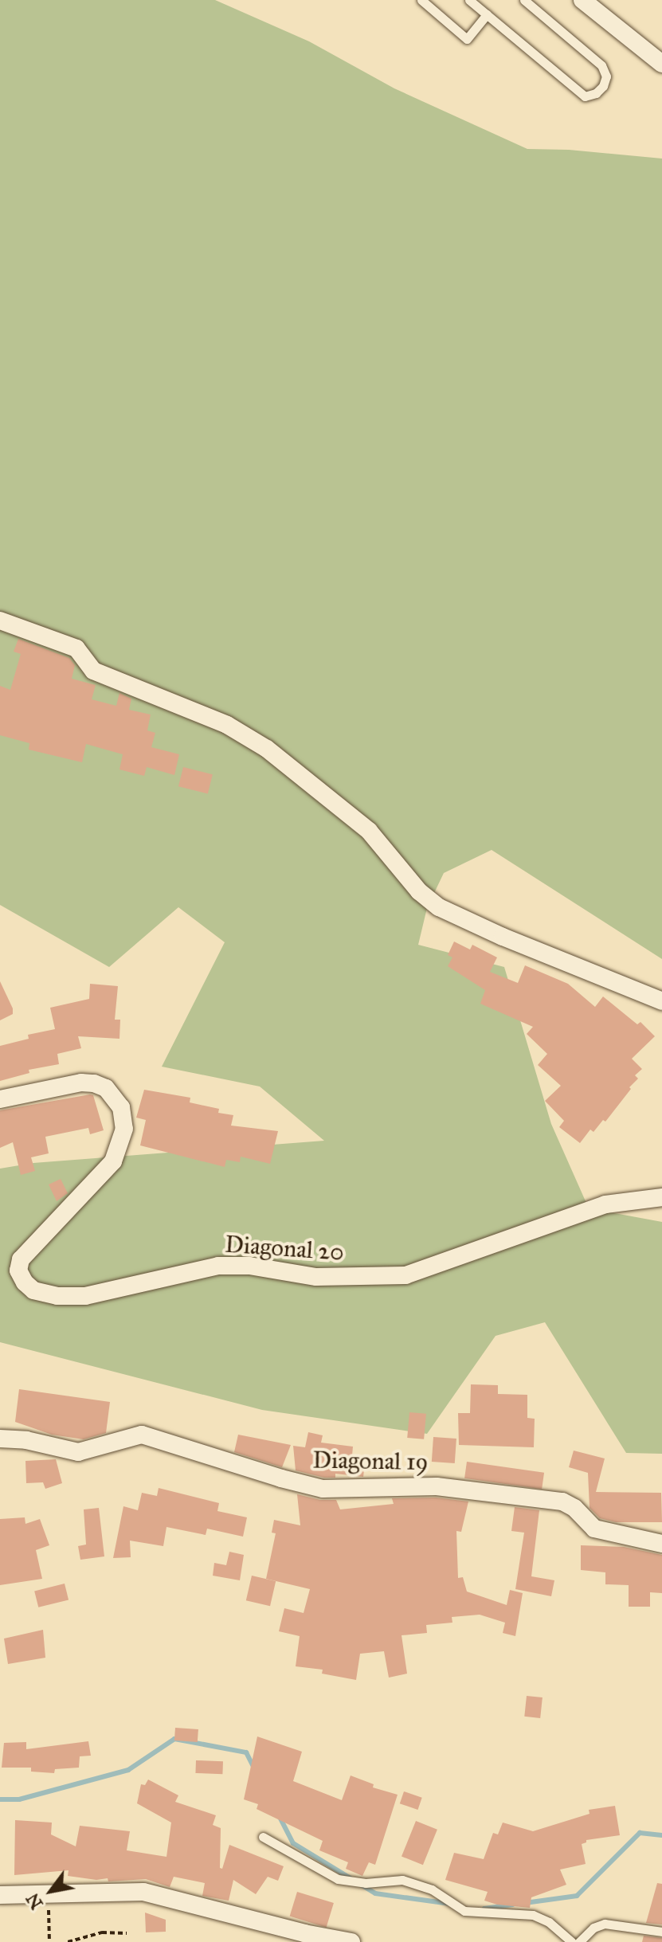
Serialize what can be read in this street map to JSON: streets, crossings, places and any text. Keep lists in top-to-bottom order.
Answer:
{
  "streets": {
    "street": ["Diagonal 20", "Diagonal 19"]
  },
  "north": "bottom left"
}
